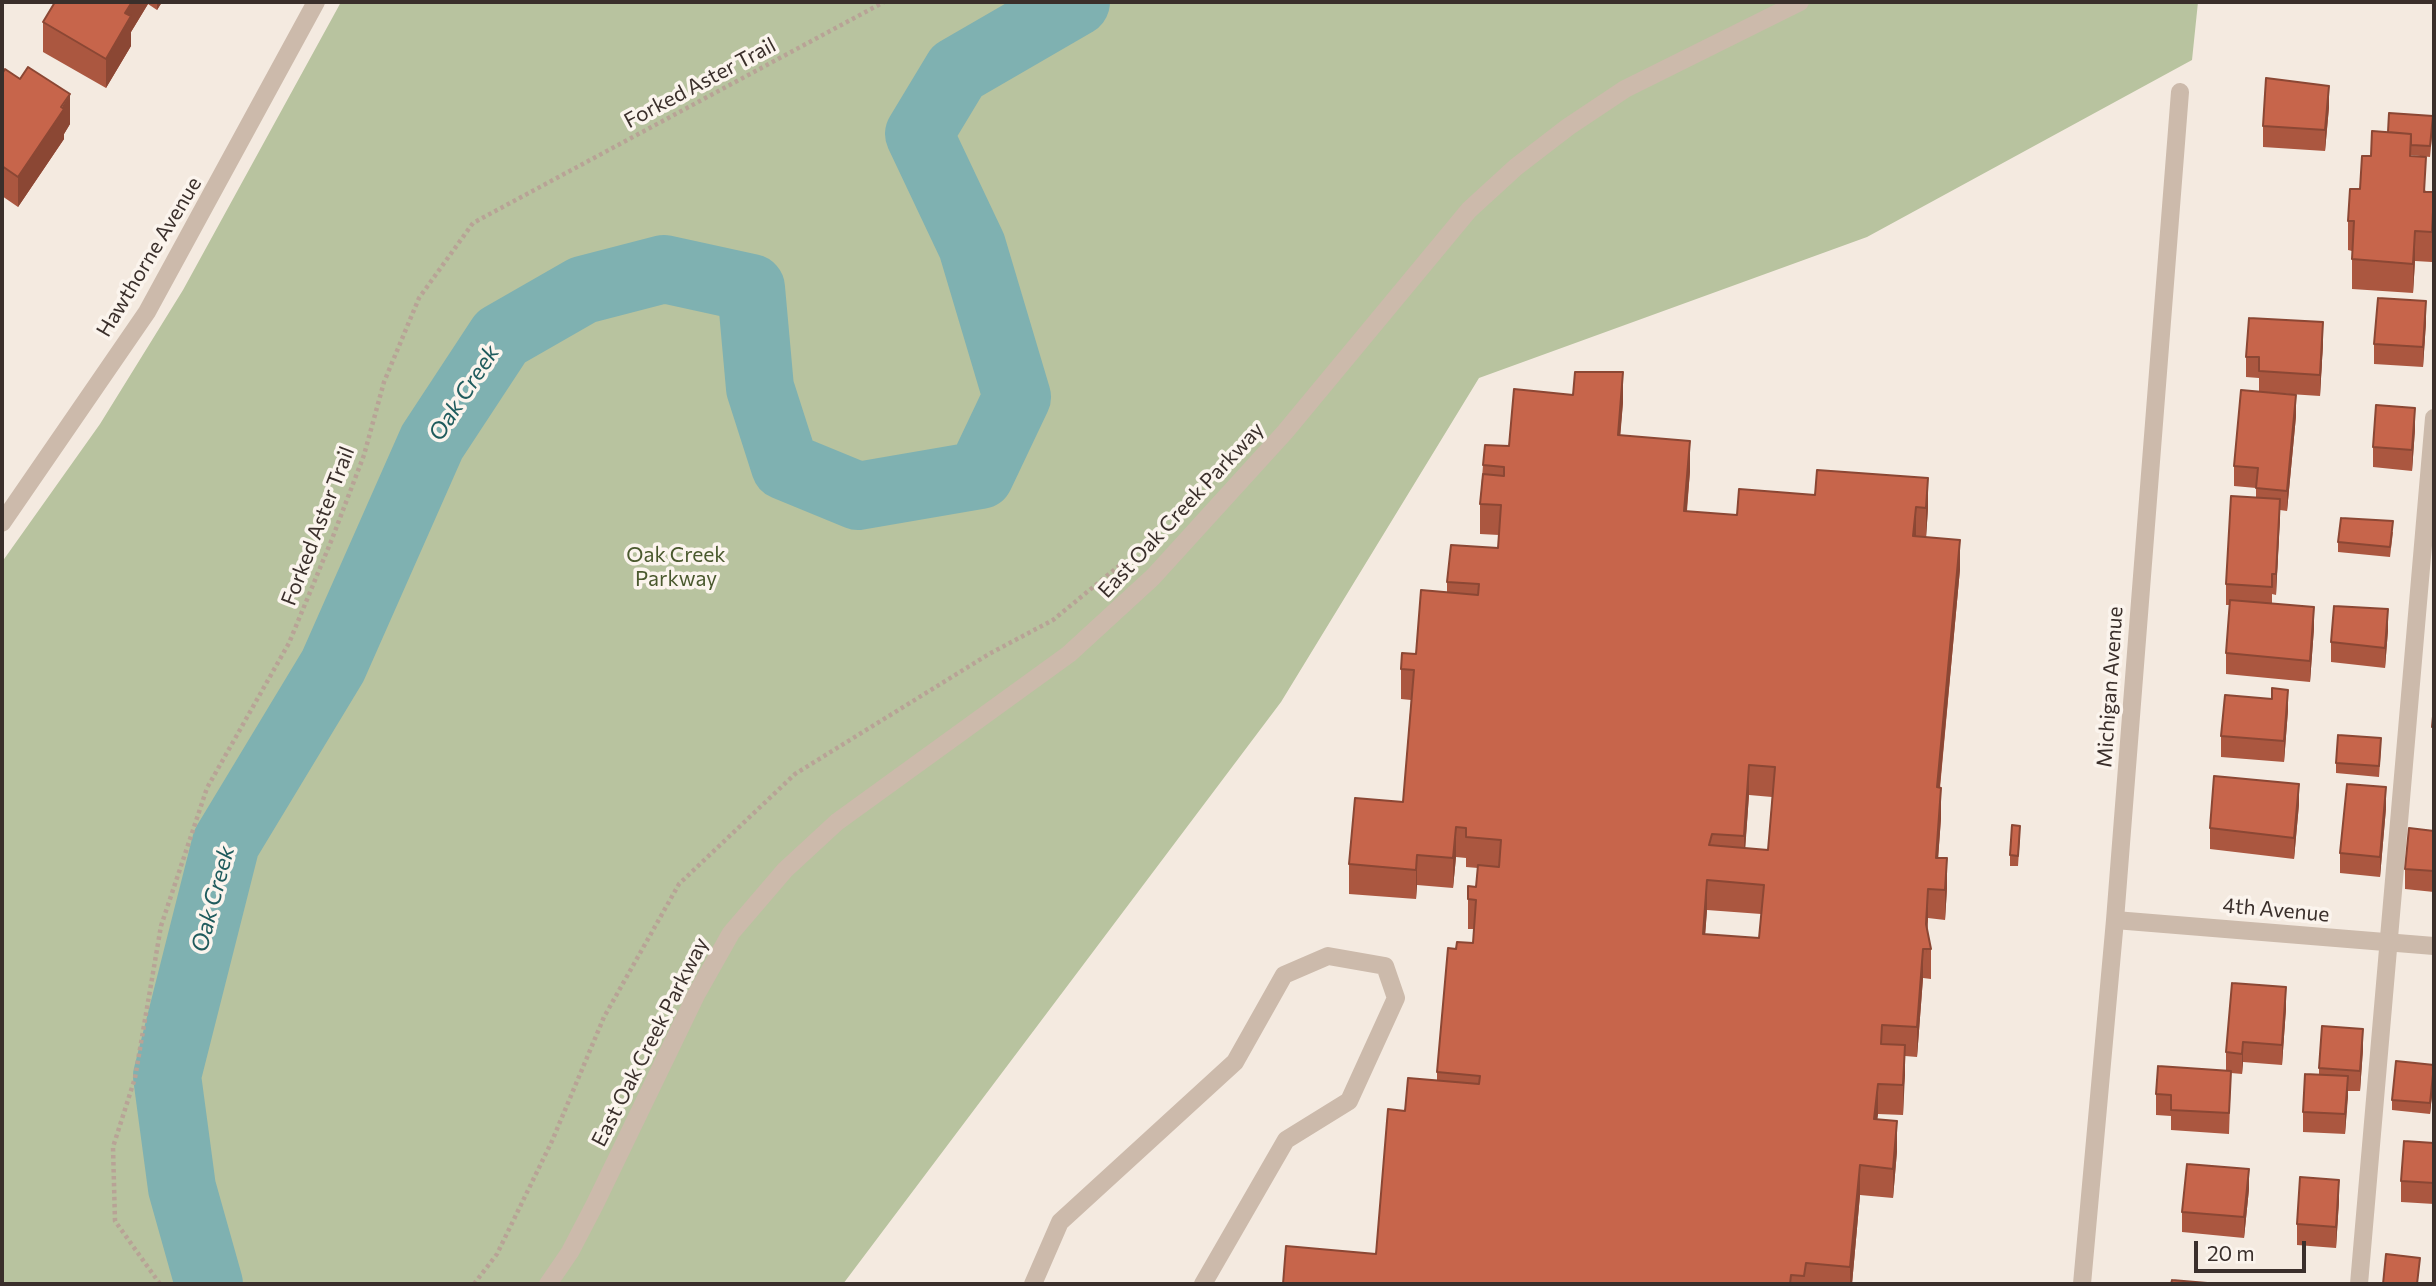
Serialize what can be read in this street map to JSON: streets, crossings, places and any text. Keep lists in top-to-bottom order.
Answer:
{
  "streets": {
    "street": [
      "Hawthorne Avenue",
      "East Oak Creek Parkway",
      "Michigan Avenue",
      "4th Avenue"
    ],
    "path": ["Forked Aster Trail"]
  },
  "crossings": [
    ["Michigan Avenue", "4th Avenue"]
  ],
  "water": ["Oak Creek"],
  "parks": ["Oak Creek Parkway"],
  "scale_bar": "20 m"
}
